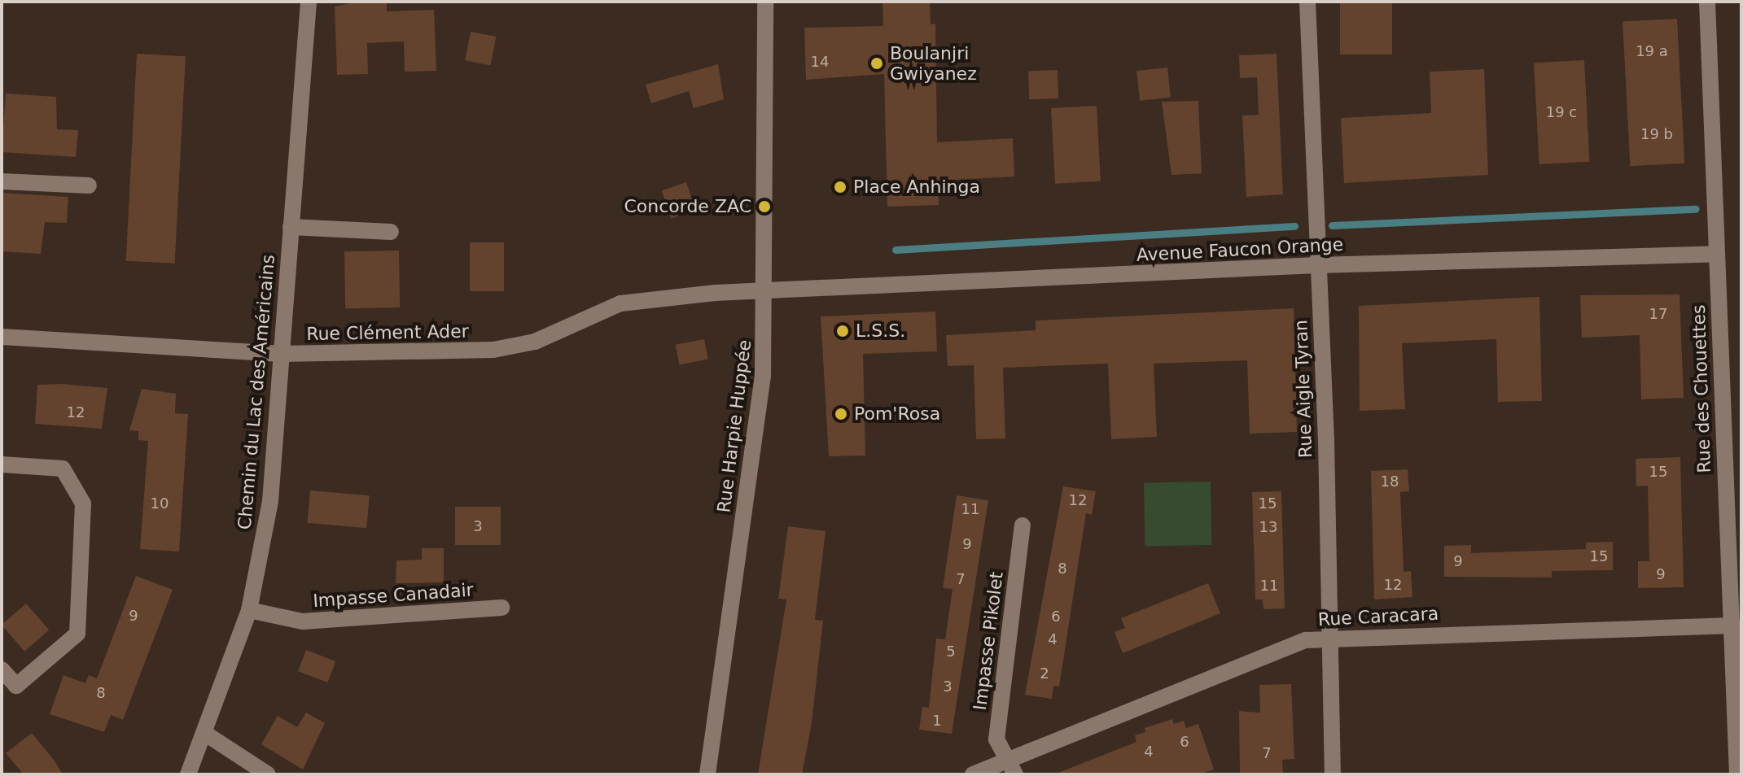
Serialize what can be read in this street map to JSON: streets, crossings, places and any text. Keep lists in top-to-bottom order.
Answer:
{
  "streets": {
    "street": [
      "Avenue Faucon Orange",
      "Rue Clément Ader",
      "Rue Aigle Tyran",
      "Rue des Chouettes",
      "Chemin du Lac des Américains",
      "Rue Harpie Huppée",
      "Impasse Canadair",
      "Rue Caracara",
      "Impasse Pikolet"
    ]
  },
  "crossings": [
    ["Avenue Faucon Orange", "Rue Clément Ader"],
    ["Avenue Faucon Orange", "Rue Aigle Tyran"],
    ["Avenue Faucon Orange", "Rue des Chouettes"],
    ["Avenue Faucon Orange", "Rue Harpie Huppée"],
    ["Rue Clément Ader", "Chemin du Lac des Américains"],
    ["Rue Clément Ader", "Rue Harpie Huppée"],
    ["Rue Aigle Tyran", "Rue Caracara"],
    ["Rue des Chouettes", "Rue Caracara"],
    ["Chemin du Lac des Américains", "Impasse Canadair"],
    ["Rue Caracara", "Impasse Pikolet"]
  ],
  "places": [
    "Boulanjri Gwiyanez",
    "Place Anhinga",
    "Concorde ZAC",
    "L.S.S.",
    "Pom'Rosa"
  ],
  "house_numbers": [
    "19 a",
    "14",
    "19 c",
    "19 b",
    "17",
    "12",
    "15",
    "18",
    "12",
    "10",
    "15",
    "11",
    "3",
    "13",
    "9",
    "15",
    "9",
    "8",
    "9",
    "7",
    "12",
    "11",
    "9",
    "6",
    "4",
    "5",
    "2",
    "3",
    "8",
    "1",
    "6",
    "4",
    "7"
  ]
}
